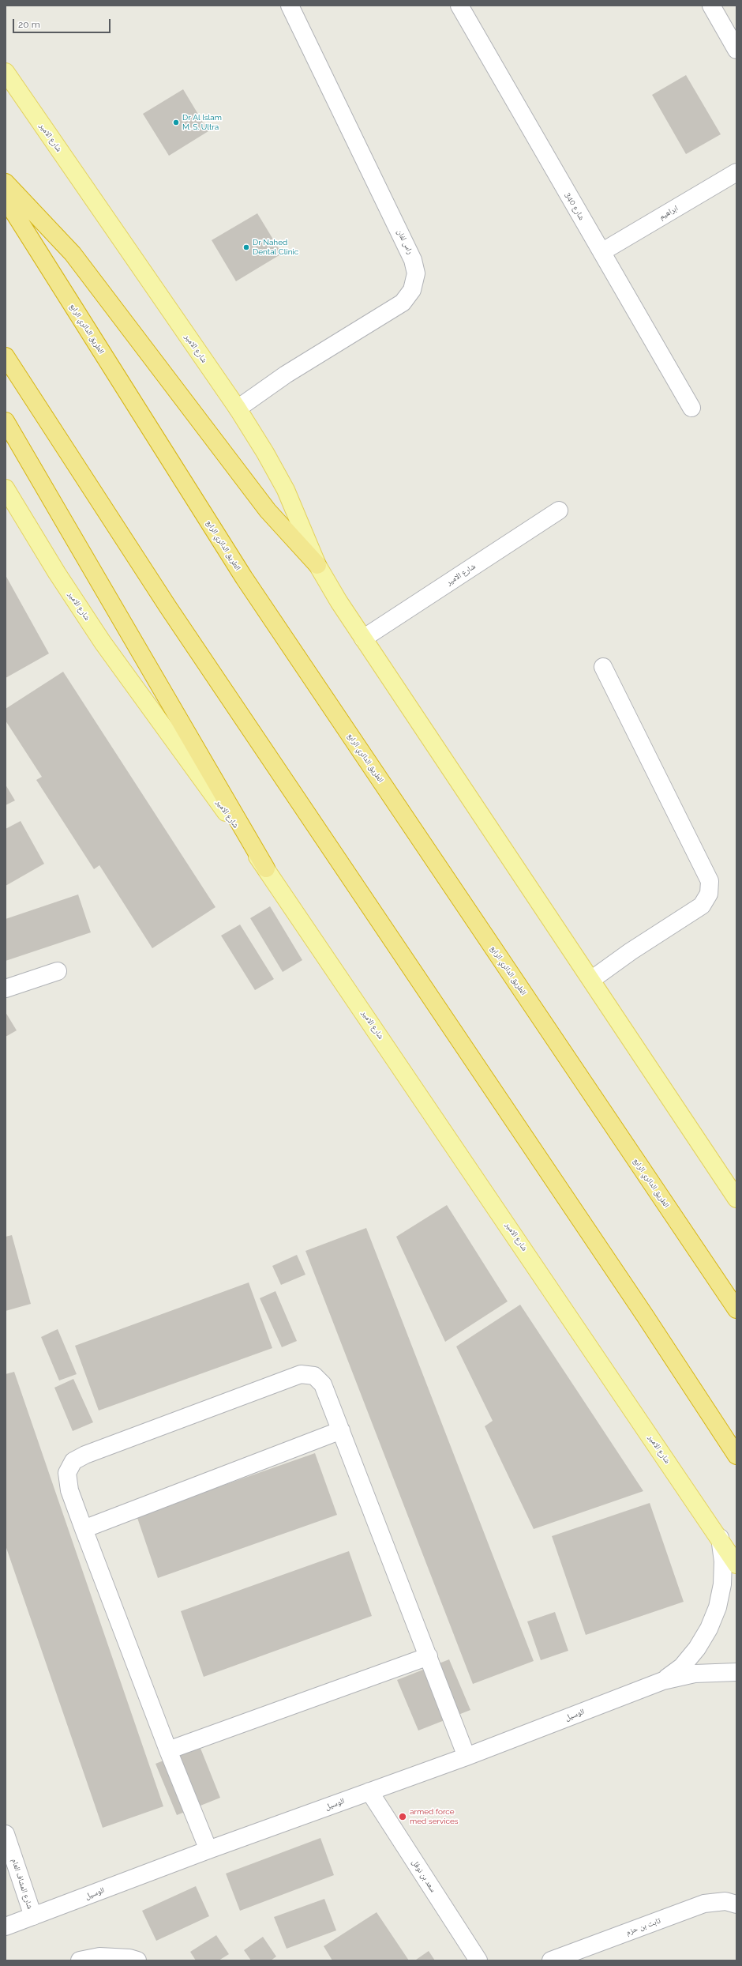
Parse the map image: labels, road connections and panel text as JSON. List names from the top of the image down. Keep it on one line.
{"streets":{"highway":["الطريق الدائري الرابع"],"main road":["شارع الامير"],"street":["شارع 340","ابراهيم","راس لفان","الوسيل","سعد بن نوفل","شارع المشاف العام","ثابت بن حزم"]},"crossings":[["شارع الامير","راس لفان"],["شارع الامير","الوسيل"],["شارع 340","ابراهيم"],["الوسيل","سعد بن نوفل"],["الوسيل","شارع المشاف العام"]],"places":["Dr Al Islam M. S. Ultra","Dr Nahed Dental Clinic","armed force med services"],"scale_bar":"20 m"}
